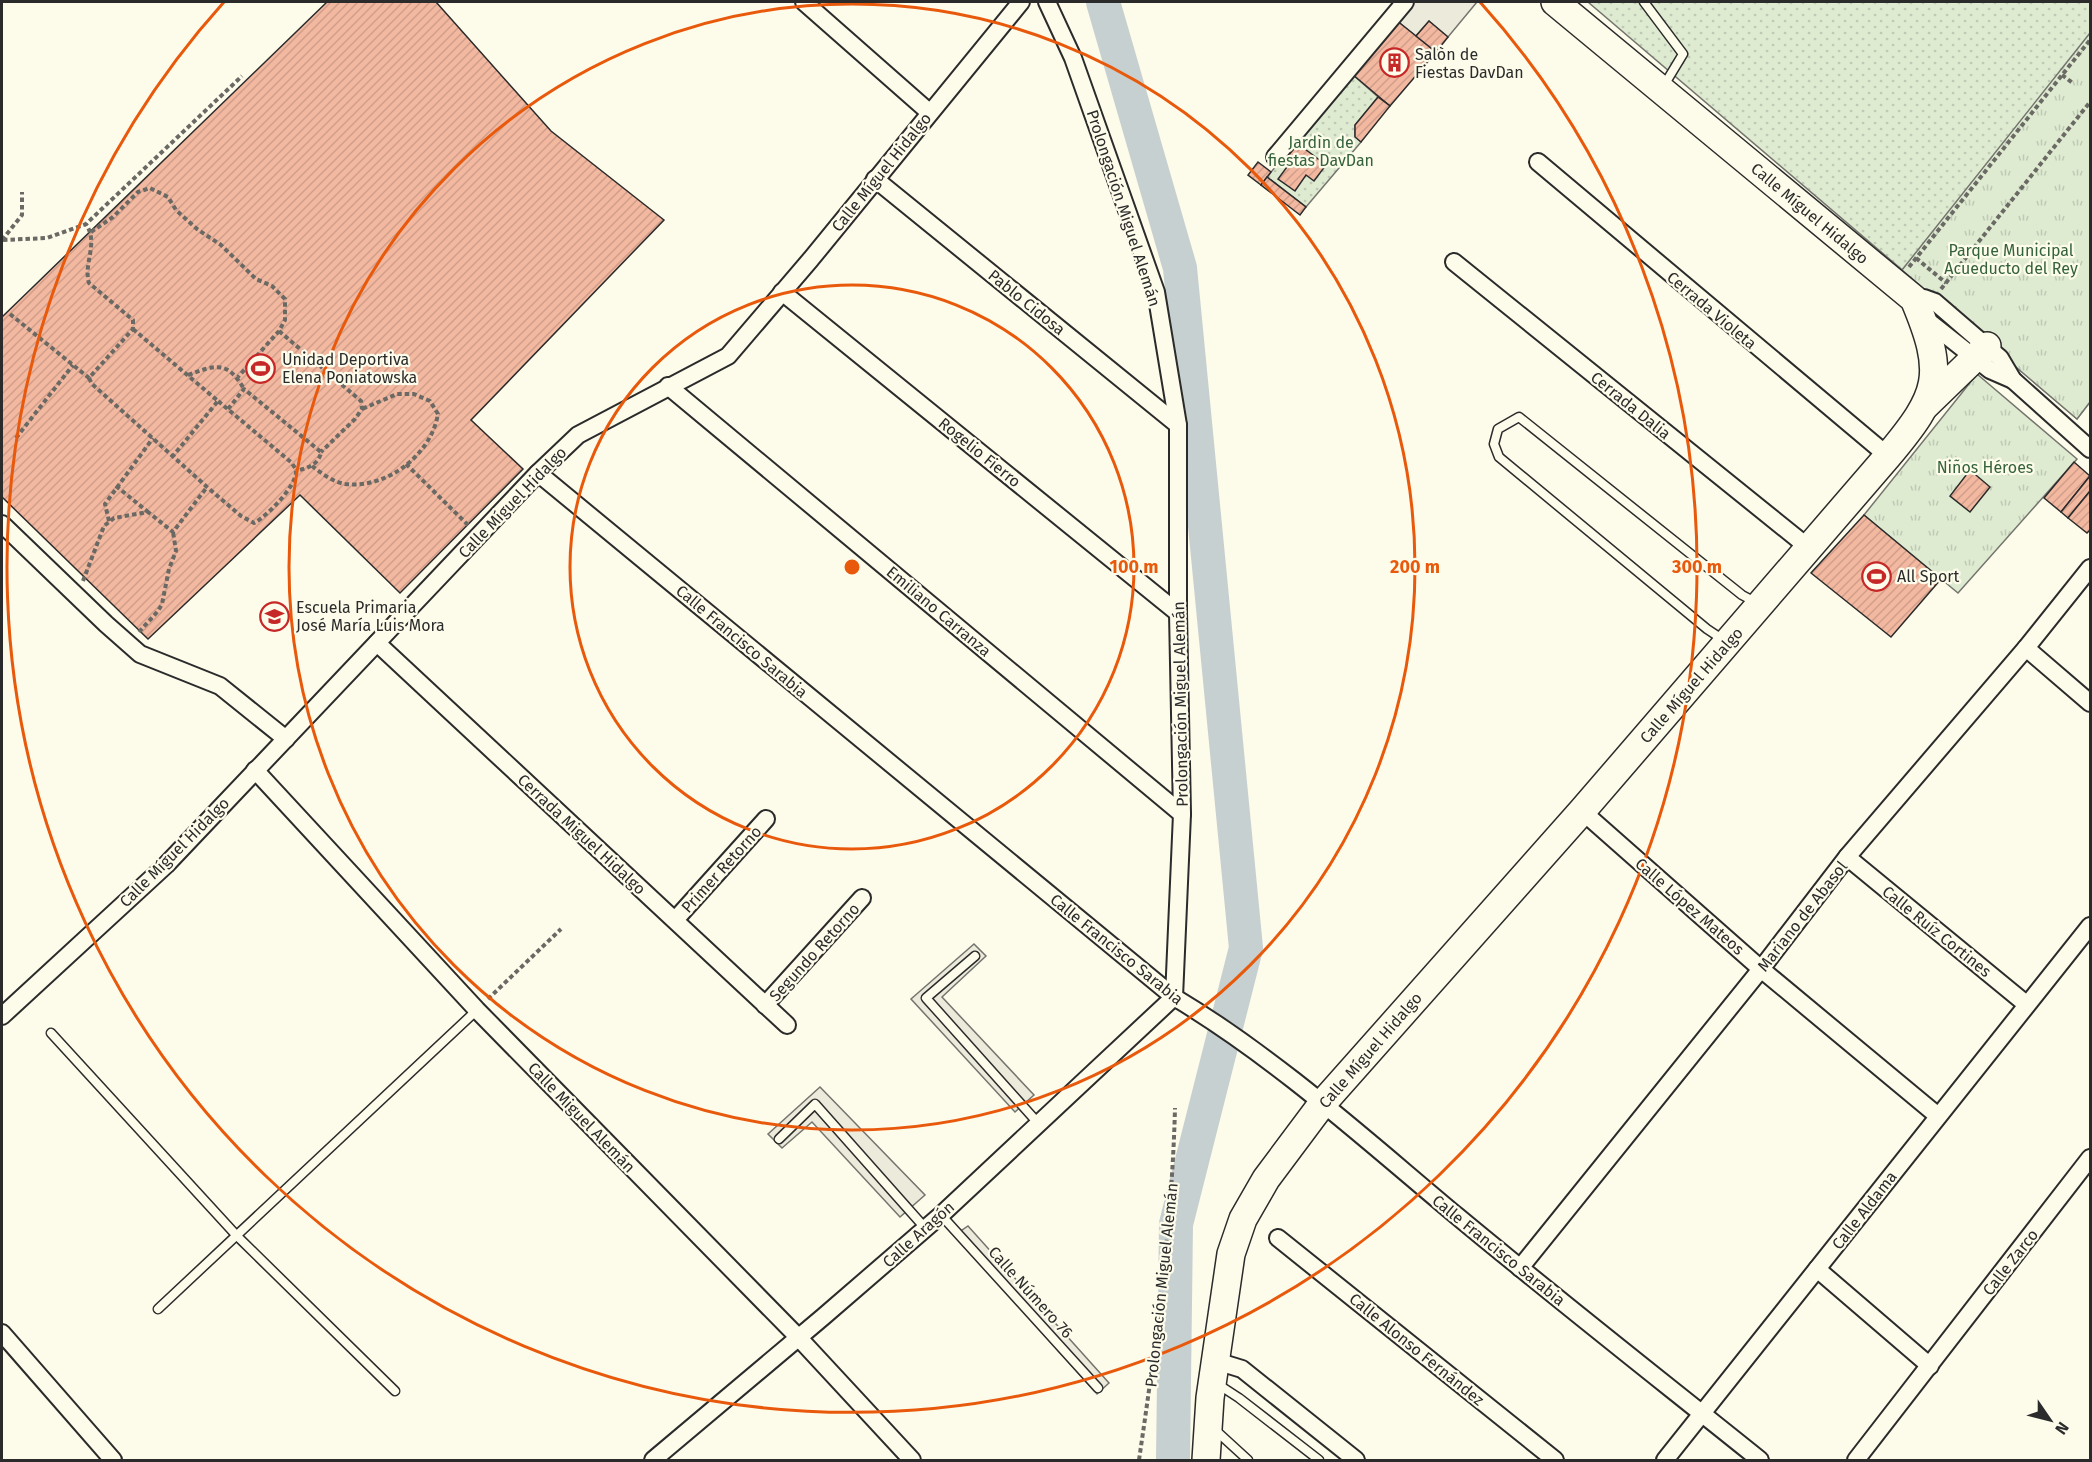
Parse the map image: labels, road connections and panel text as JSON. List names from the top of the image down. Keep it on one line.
{"streets":{"main road":["Calle Míguel Hidalgo"],"street":["Prolongación Miguel Alemán","Pablo Cidosa","Cerrada Violeta","Cerrada Dalia","Rogelio Fierro","Emiliano Carranza","Calle Francisco Sarabia","Cerrada Miguel Hidalgo","Primer Retorno","Calle López Mateos","Mariano de Abasol","Calle Ruíz Cortines","Segundo Retorno","Calle Miguel Alemán","Calle Aldama","Calle Aragón","Calle Zarco","Calle Alonso Fernández"],"lane":["Calle Número 76"]},"crossings":[["Calle Míguel Hidalgo","Pablo Cidosa"],["Calle Míguel Hidalgo","Cerrada Violeta"],["Calle Míguel Hidalgo","Cerrada Dalia"],["Calle Míguel Hidalgo","Rogelio Fierro"],["Calle Míguel Hidalgo","Emiliano Carranza"],["Calle Míguel Hidalgo","Calle Francisco Sarabia"],["Calle Míguel Hidalgo","Cerrada Miguel Hidalgo"],["Calle Míguel Hidalgo","Calle López Mateos"],["Calle Míguel Hidalgo","Calle Miguel Alemán"],["Prolongación Miguel Alemán","Pablo Cidosa"],["Prolongación Miguel Alemán","Rogelio Fierro"],["Prolongación Miguel Alemán","Emiliano Carranza"],["Prolongación Miguel Alemán","Calle Francisco Sarabia"],["Prolongación Miguel Alemán","Calle Aragón"],["Calle Francisco Sarabia","Mariano de Abasol"],["Calle Francisco Sarabia","Calle Aldama"],["Calle Francisco Sarabia","Calle Aragón"],["Cerrada Miguel Hidalgo","Primer Retorno"],["Cerrada Miguel Hidalgo","Segundo Retorno"],["Calle López Mateos","Mariano de Abasol"],["Calle López Mateos","Calle Aldama"],["Mariano de Abasol","Calle Ruíz Cortines"],["Calle Ruíz Cortines","Calle Aldama"],["Calle Miguel Alemán","Calle Aragón"],["Calle Aragón","Calle Número 76"]],"parks":["Jardìn de fiestas DavDan","Parque Municipal Acueducto del Rey","Niños Héroes"],"places":{"building":["Salòn de Fiestas DavDan"],"sports":["Unidad Deportiva Elena Poniatowska","All Sport"],"school or university":["Escuela Primaria José María Luis Mora"]},"north":"bottom right","rings":["100 m","200 m","300 m"]}
